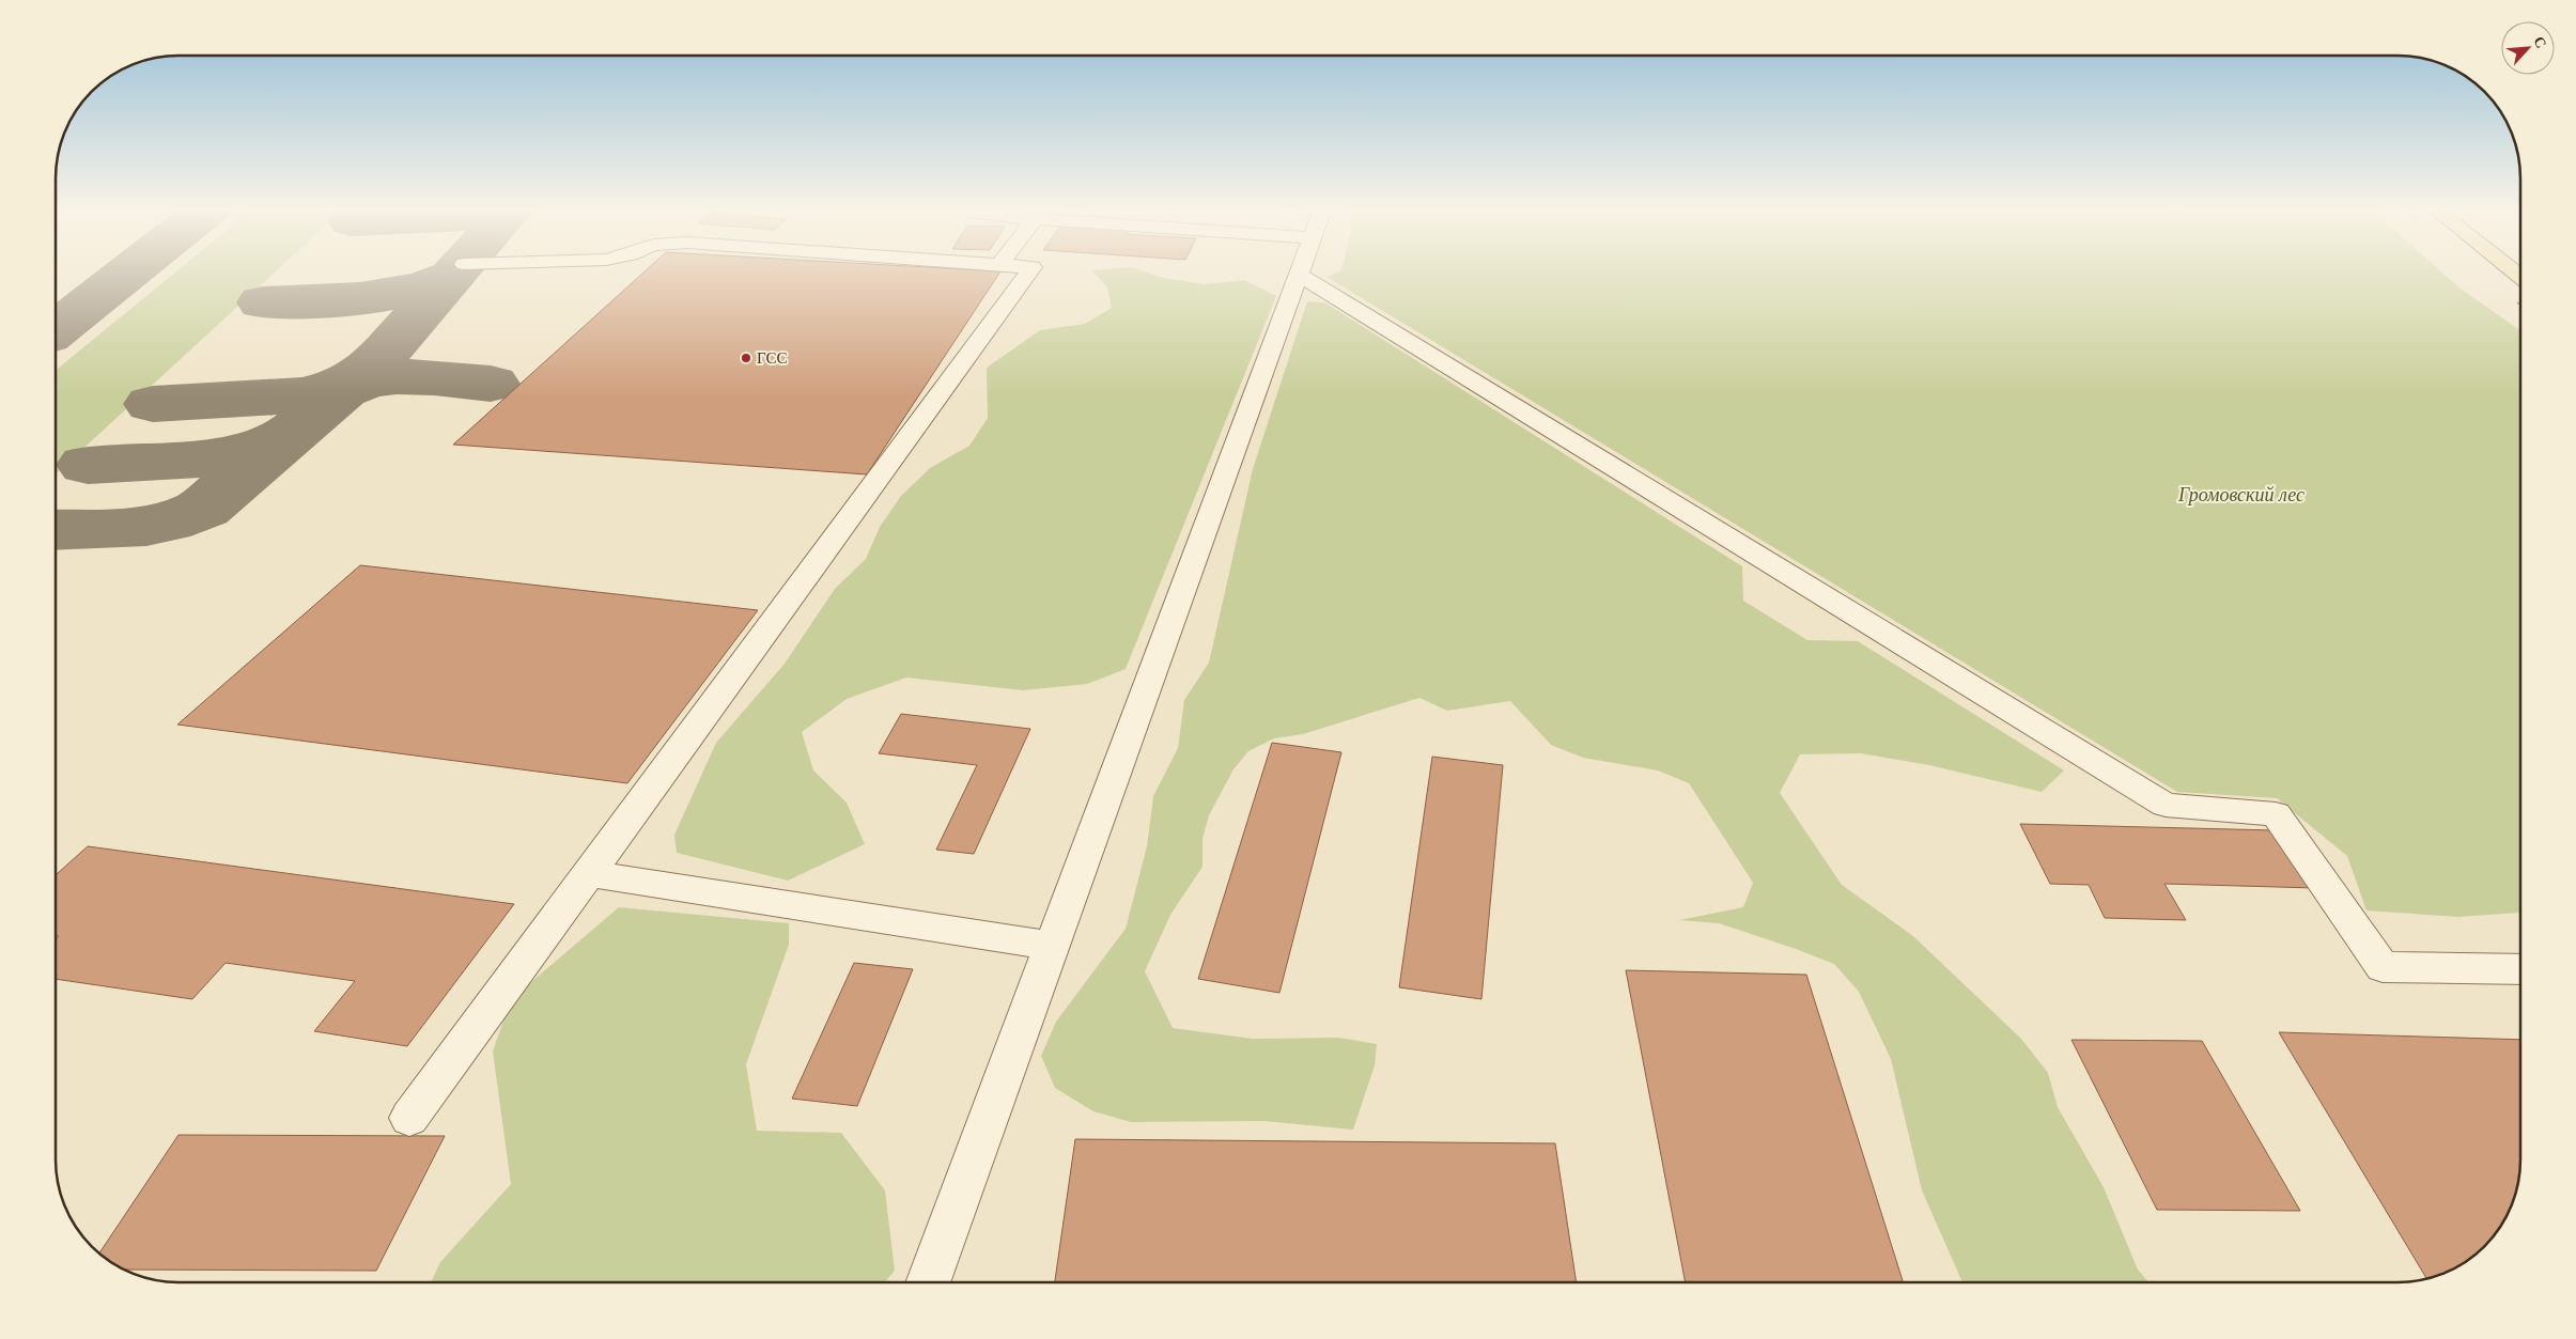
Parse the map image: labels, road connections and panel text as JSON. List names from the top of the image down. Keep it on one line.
{"parks":["Громовский лес"],"places":["ГСС"],"north":"top right"}
